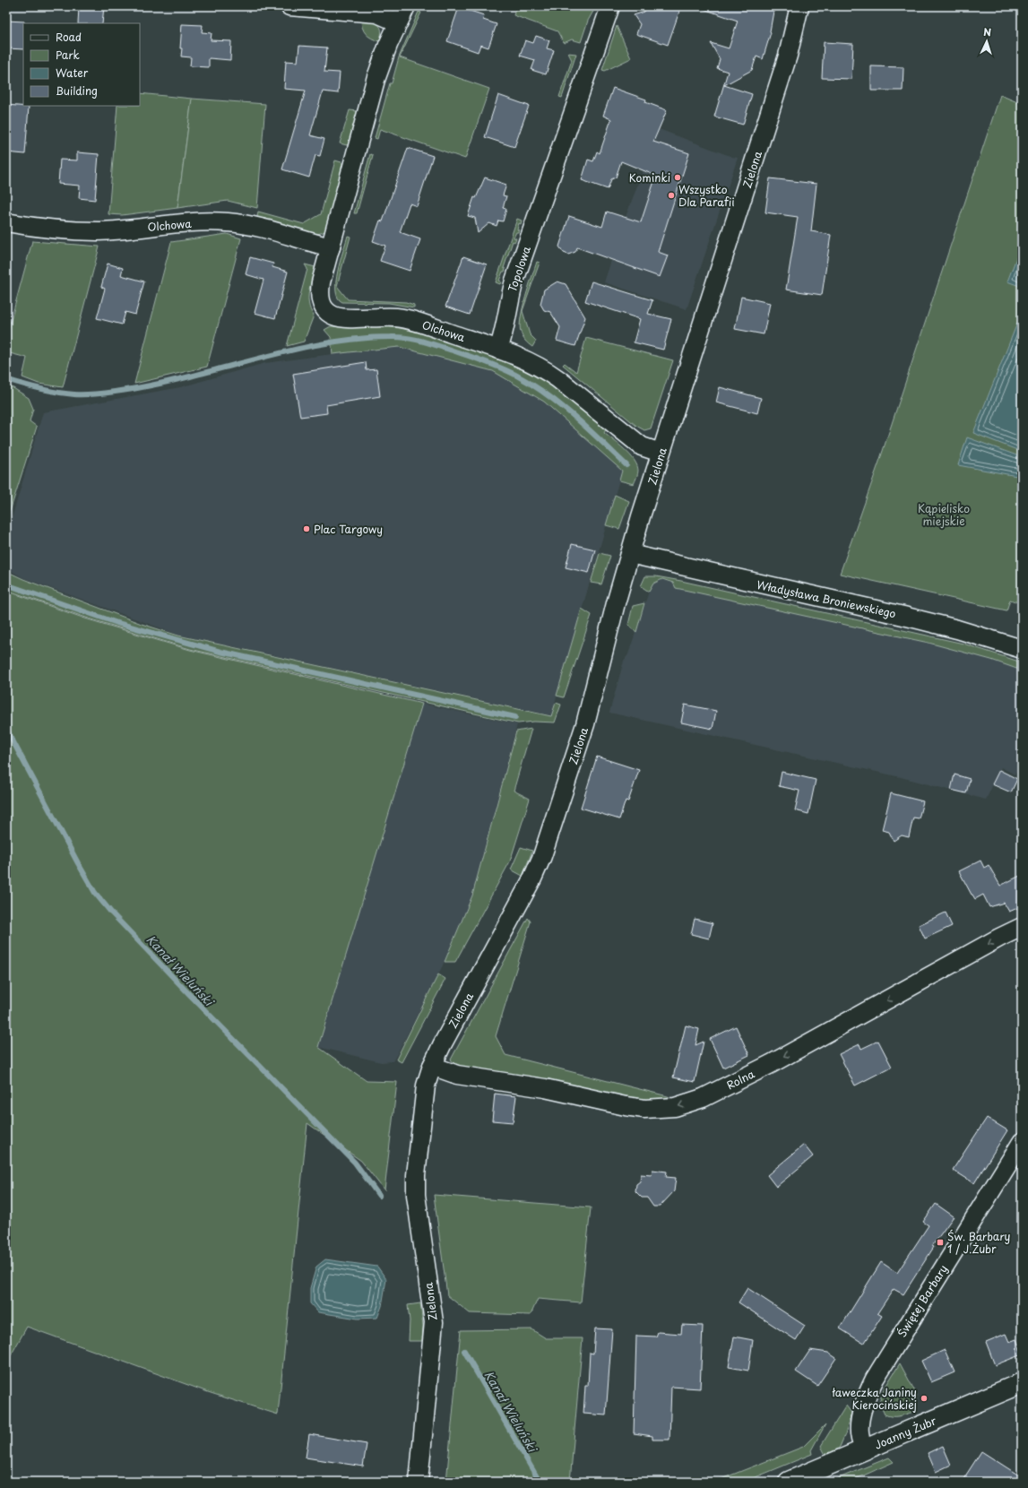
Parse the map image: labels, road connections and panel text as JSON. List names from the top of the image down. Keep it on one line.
{"streets":{"street":["Zielona","Olchowa","Topolowa","Władysława Broniewskiego","Rolna","Świętej Barbary","Joanny Żubr"]},"crossings":[["Zielona","Władysława Broniewskiego"],["Zielona","Rolna"],["Olchowa","Topolowa"],["Świętej Barbary","Joanny Żubr"]],"one_way":["Rolna"],"water":["Kanał Wieluński"],"parks":["Kąpielisko miejskie"],"places":{"other":["Kominki","Wszystko Dla Parafii","Plac Targowy","ławeczka Janiny Kierocińskiej"],"transit":["Św. Barbary 1 / J.Żubr"]},"legend":["Road","Park","Water","Building"],"north":"top"}
